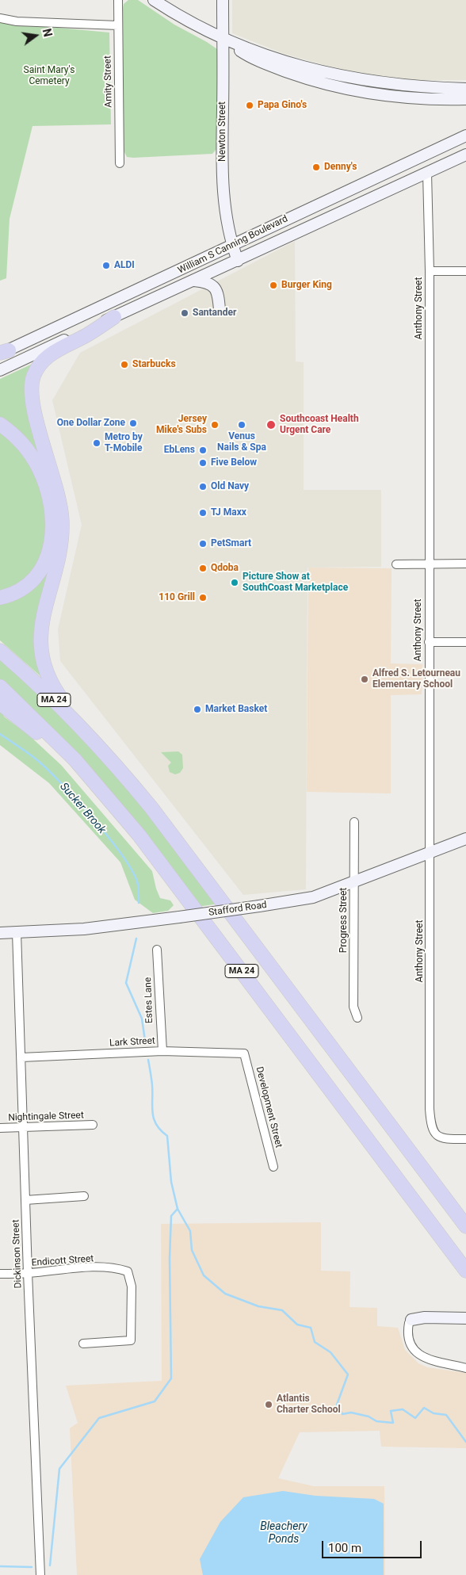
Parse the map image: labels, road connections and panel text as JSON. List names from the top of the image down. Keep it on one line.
{"streets":{"highway":["MA 24"],"main road":["Newton Street","William S Canning Boulevard","Stafford Road"],"street":["Amity Street","Anthony Street","Progress Street","Estes Lane","Lark Street","Development Street","Nightingale Street","Dickinson Street","Endicott Street"]},"crossings":[["Newton Street","William S Canning Boulevard"],["William S Canning Boulevard","Anthony Street"],["Anthony Street","Stafford Road"],["Stafford Road","Progress Street"],["Stafford Road","Dickinson Street"],["Estes Lane","Lark Street"],["Lark Street","Development Street"],["Lark Street","Dickinson Street"],["Nightingale Street","Dickinson Street"],["Dickinson Street","Endicott Street"]],"water":["Sucker Brook","Bleachery Ponds"],"parks":["Saint Mary's Cemetery"],"places":["Papa Gino's","Denny's","ALDI","Burger King","Santander","Starbucks","One Dollar Zone","Jersey Mike's Subs","Venus Nails & Spa","Southcoast Health Urgent Care","Metro by T-Mobile","EbLens","Five Below","Old Navy","TJ Maxx","PetSmart","Qdoba","Picture Show at SouthCoast Marketplace","110 Grill","Alfred S. Letourneau Elementary School","Market Basket","Atlantis Charter School"],"scale_bar":"100 m","north":"right"}
